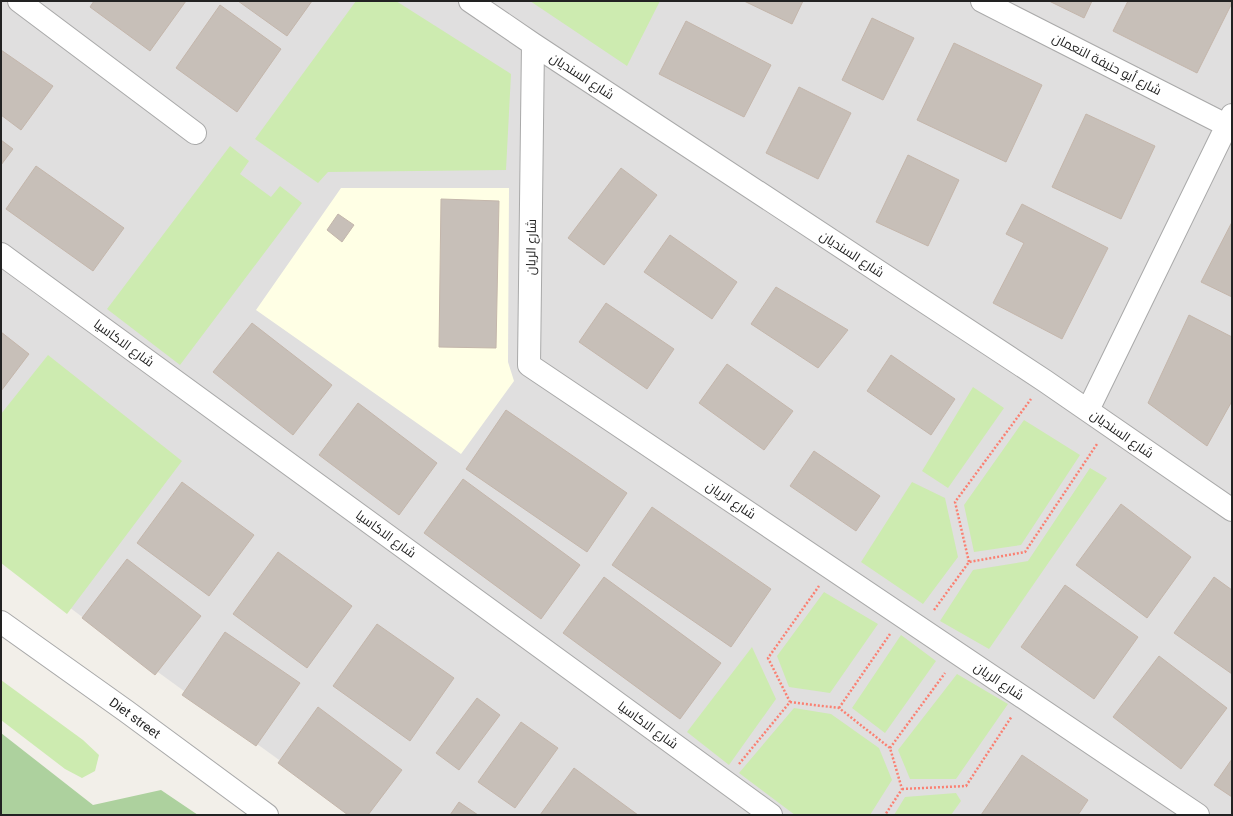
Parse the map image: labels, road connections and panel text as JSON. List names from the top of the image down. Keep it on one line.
{"streets":{"street":["شارع أبو حنيفة النعمان","شارع السنديان","شارع الريان","شارع الاكاسيا","Diet street"]},"crossings":[["شارع السنديان","شارع الريان"]]}
